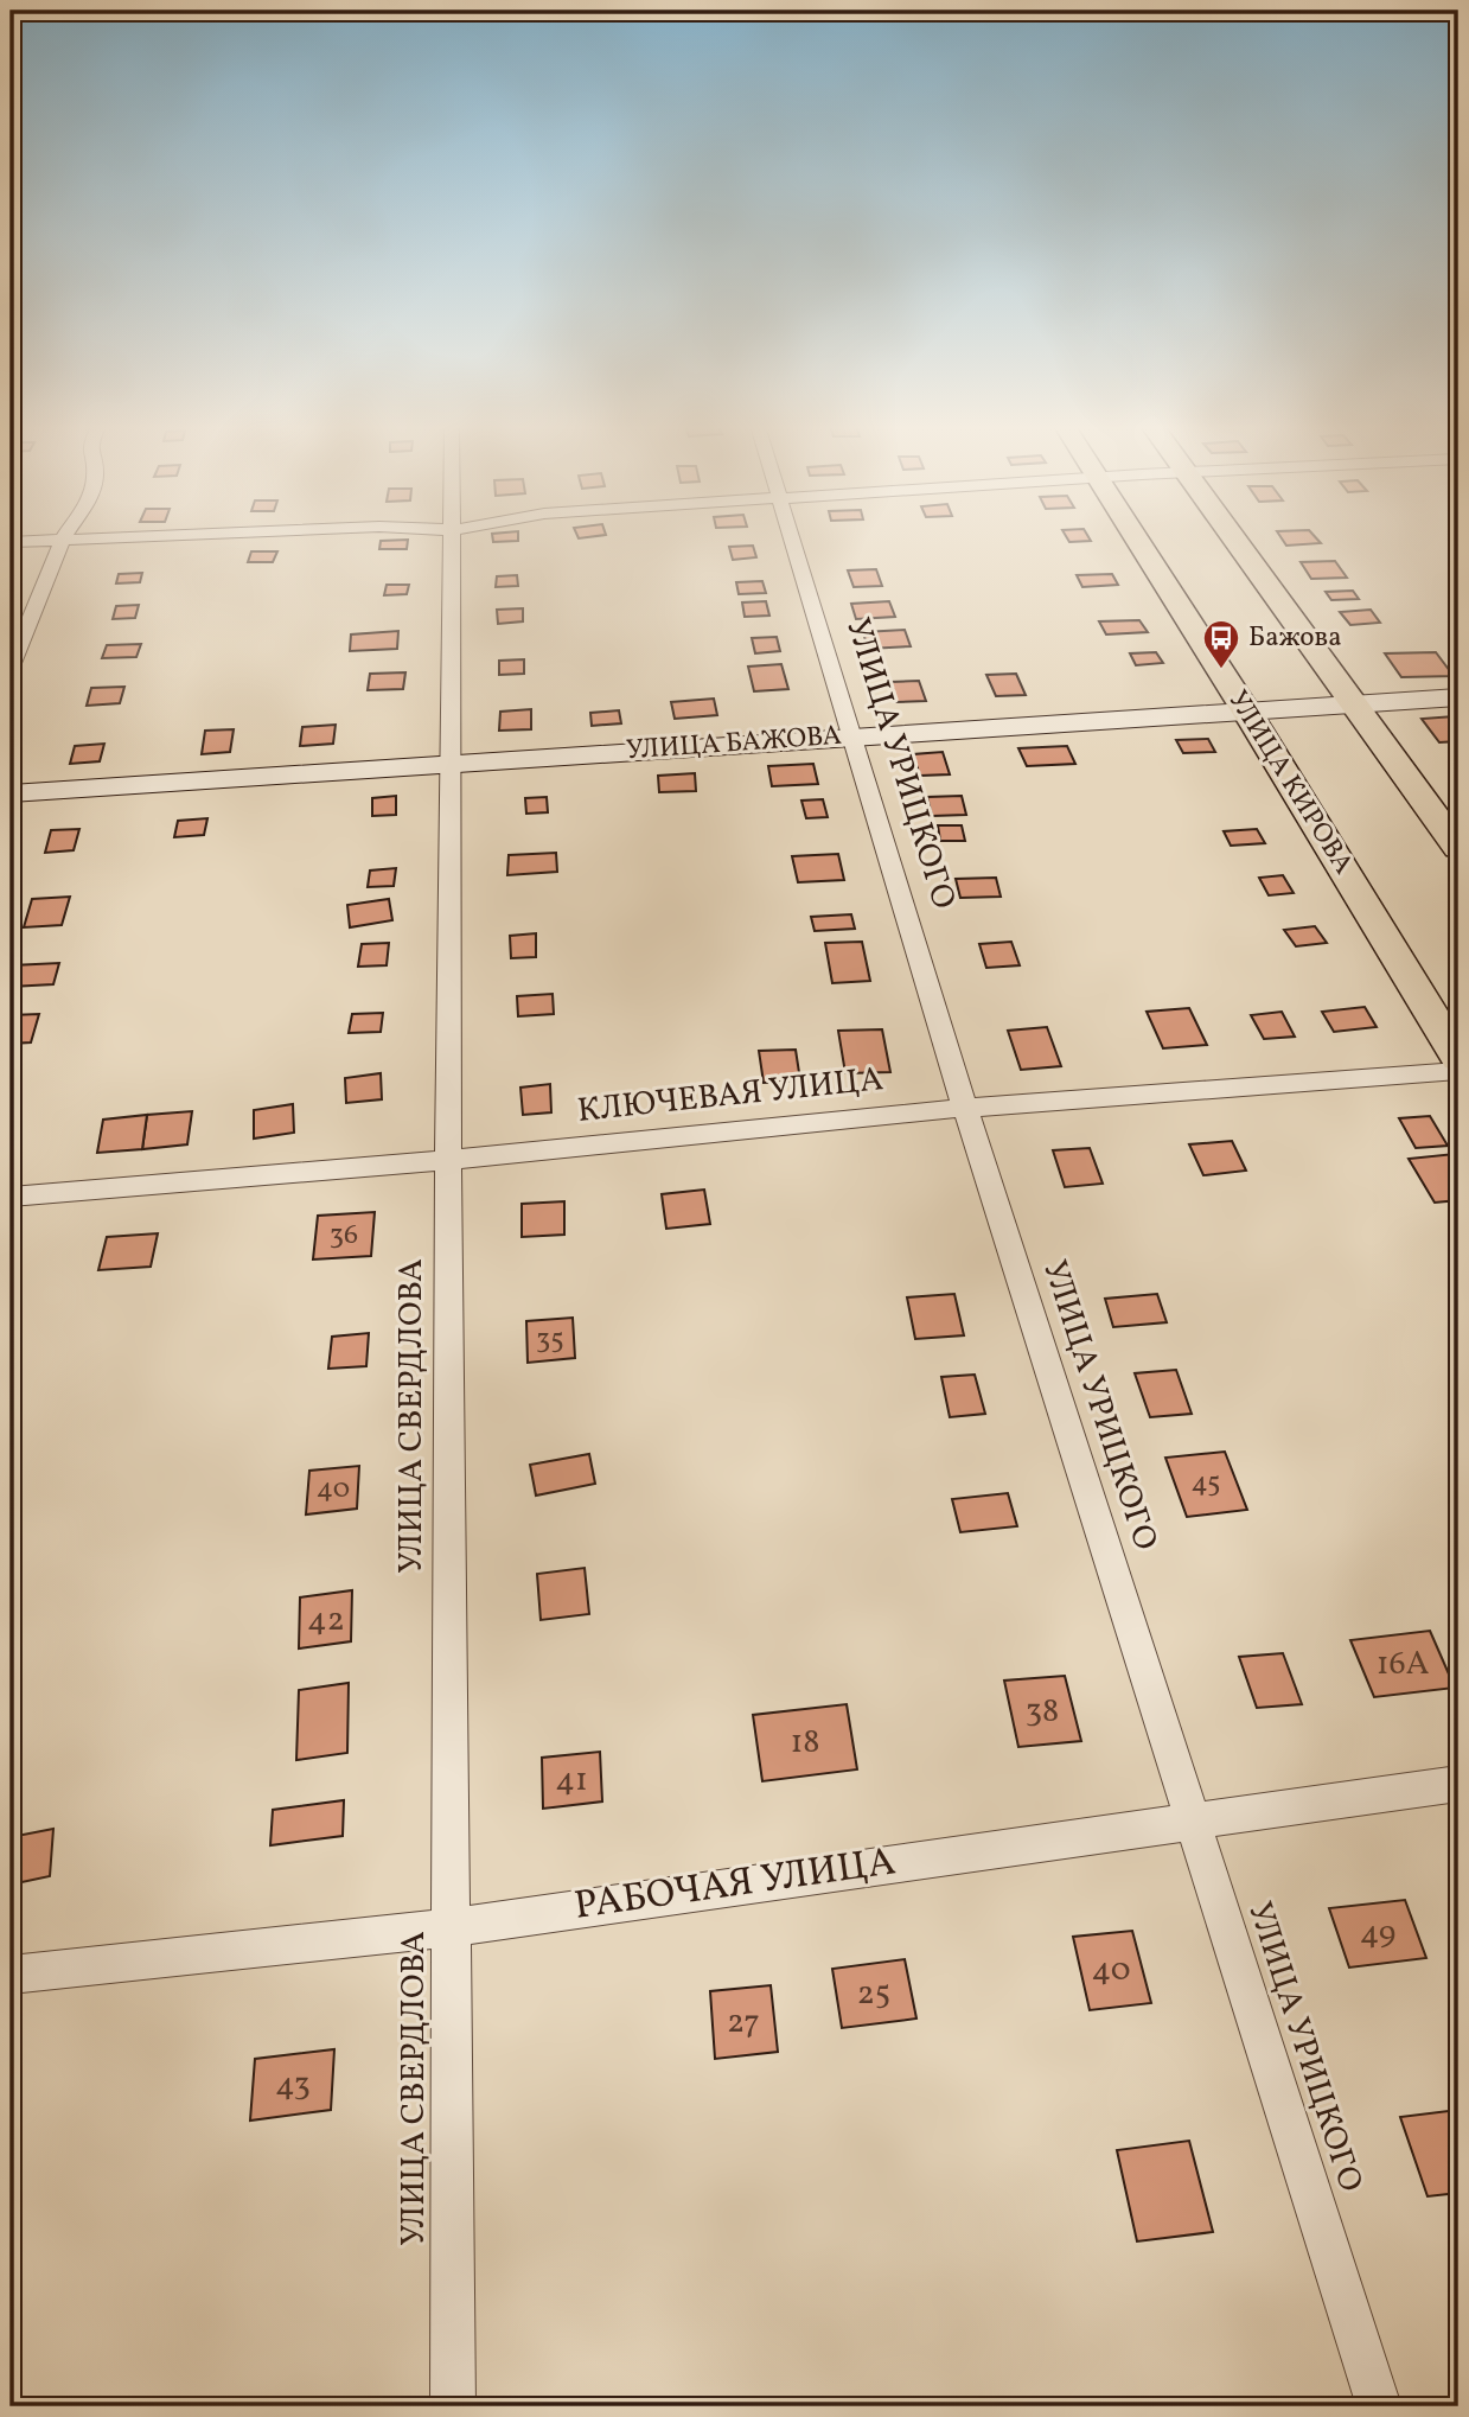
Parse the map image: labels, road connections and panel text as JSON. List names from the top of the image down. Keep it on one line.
{"streets":{"main road":["УЛИЦА КИРОВА"],"street":["УЛИЦА БАЖОВА","УЛИЦА УРИЦКОГО","КЛЮЧЕВАЯ УЛИЦА","УЛИЦА СВЕРДЛОВА","РАБОЧАЯ УЛИЦА"]},"crossings":[["УЛИЦА БАЖОВА","УЛИЦА УРИЦКОГО"],["УЛИЦА БАЖОВА","УЛИЦА КИРОВА"],["УЛИЦА БАЖОВА","УЛИЦА СВЕРДЛОВА"],["УЛИЦА УРИЦКОГО","КЛЮЧЕВАЯ УЛИЦА"],["УЛИЦА УРИЦКОГО","РАБОЧАЯ УЛИЦА"],["КЛЮЧЕВАЯ УЛИЦА","УЛИЦА СВЕРДЛОВА"],["УЛИЦА СВЕРДЛОВА","РАБОЧАЯ УЛИЦА"]],"places":{"bus stop":["Бажова"]},"house_numbers":["36","35","45","40","42","16А","38","18","41","49","40","25","27","43"]}
